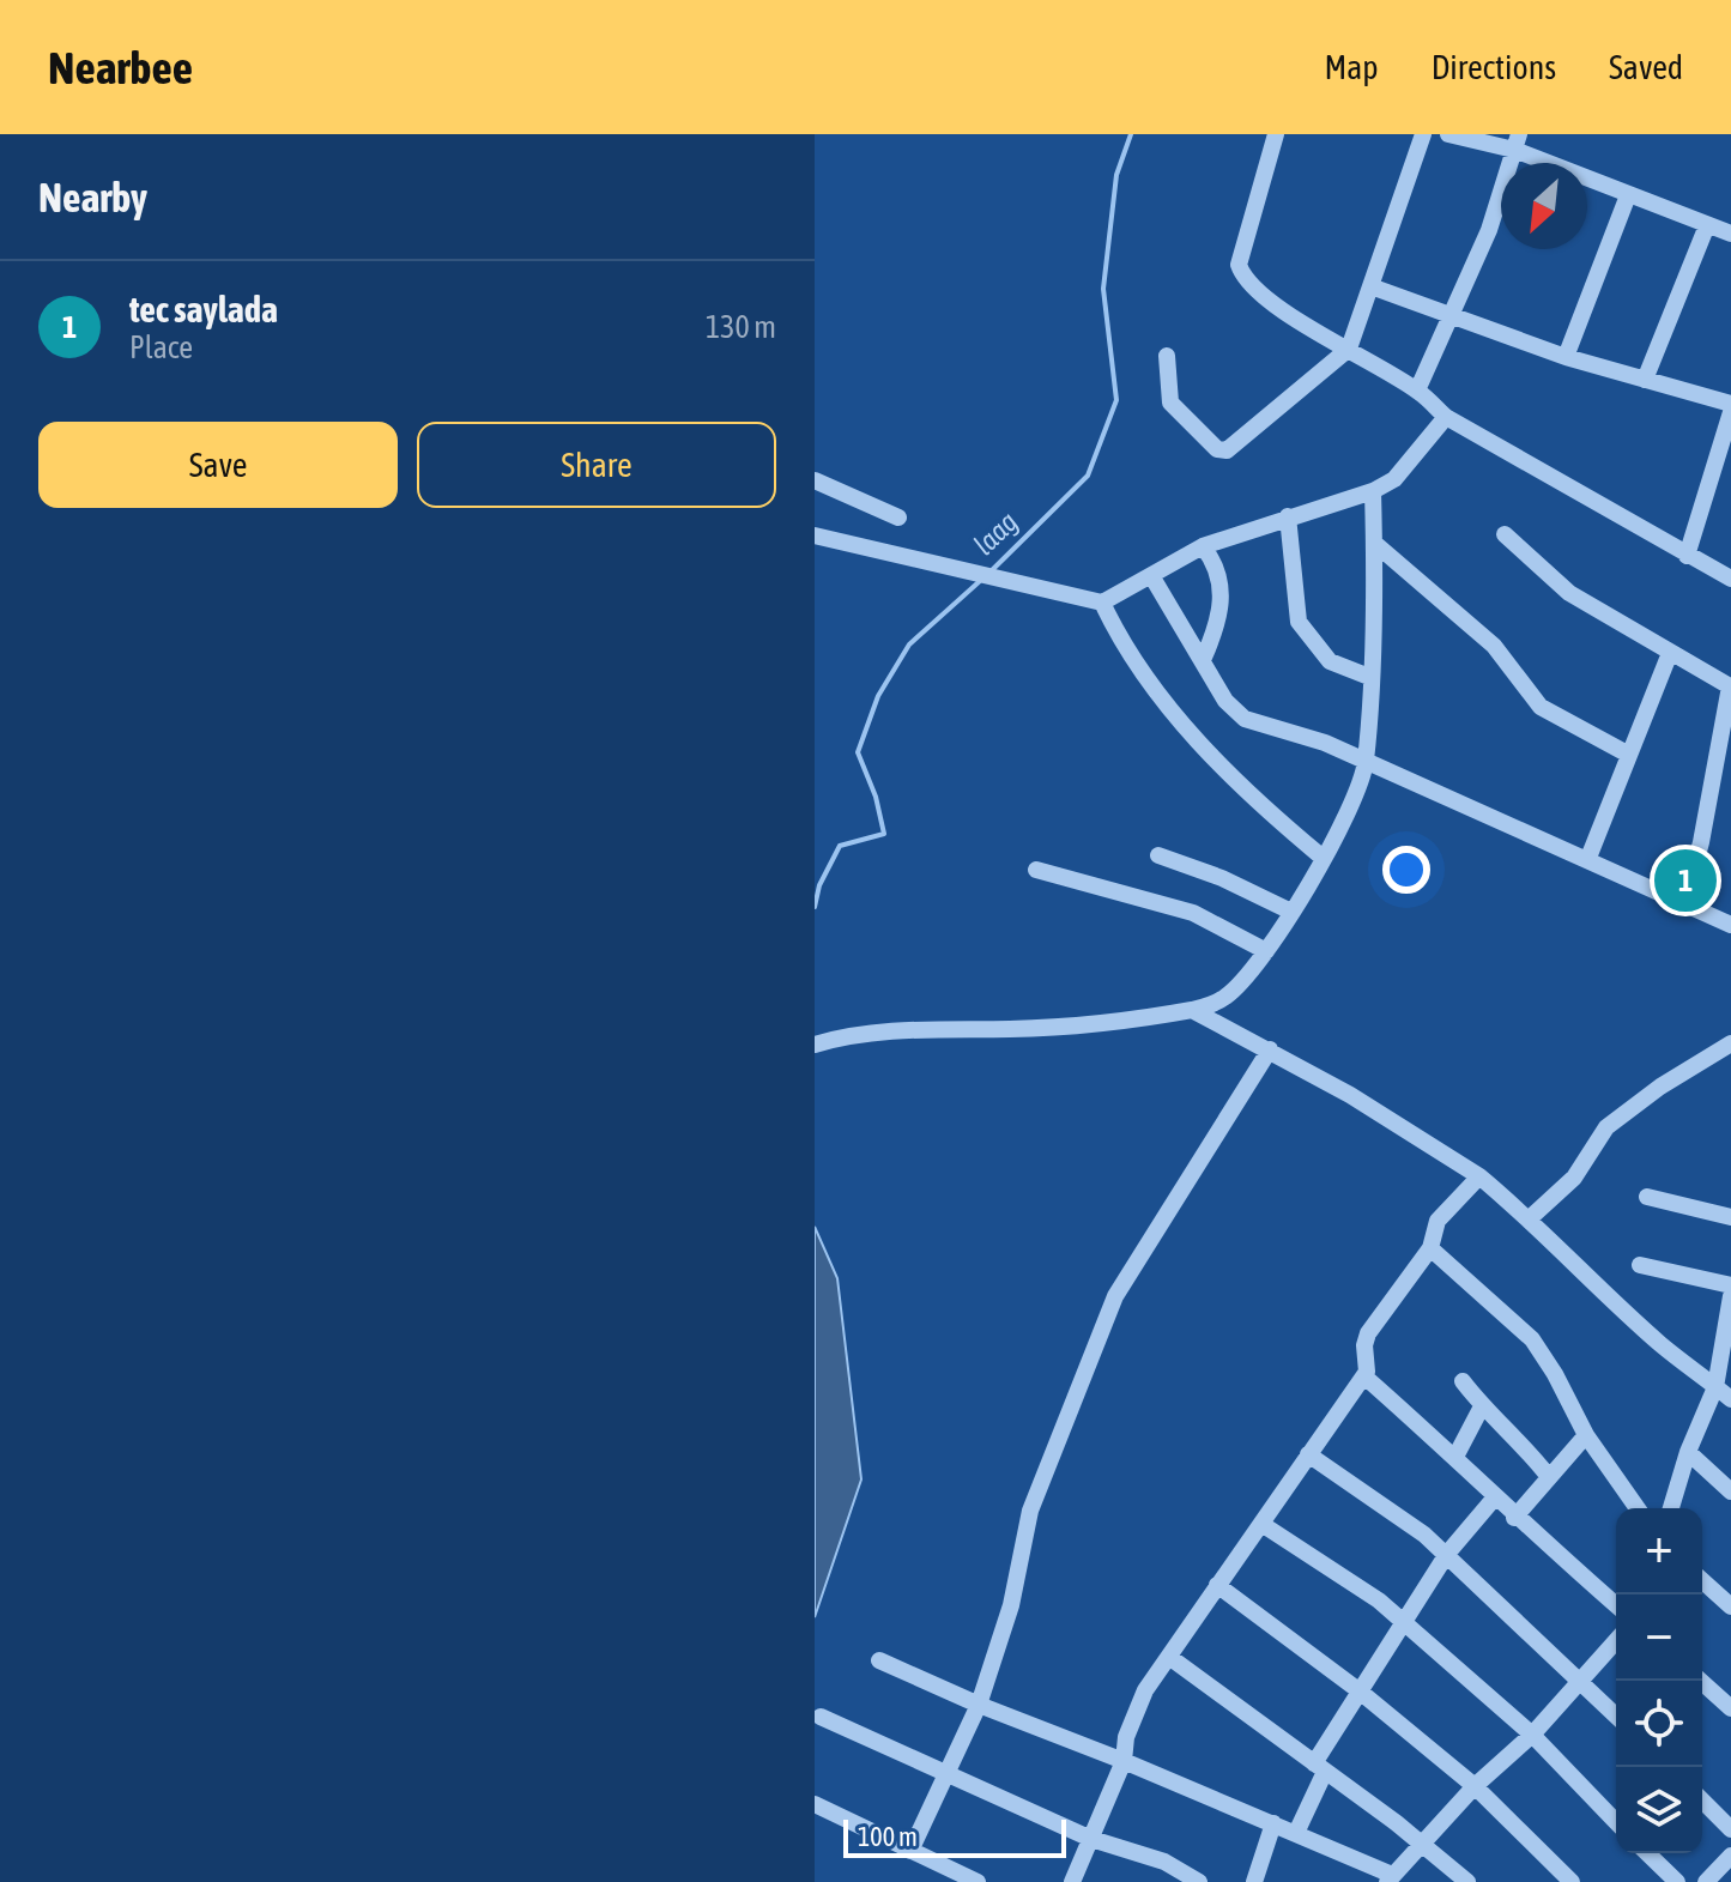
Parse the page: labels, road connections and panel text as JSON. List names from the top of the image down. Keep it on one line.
{"water":["laag"],"scale_bar":"100 m","north":"bottom left","page":{"header":"Nearbee","nav":["Map","Directions","Saved"],"heading":"Nearby","list":[{"mark":"1","name":"tec saylada","note":"Place","value":"130 m"}],"buttons":["Save","Share"],"pins":"1","map_buttons":["+","−"],"scale":"100 m"}}
